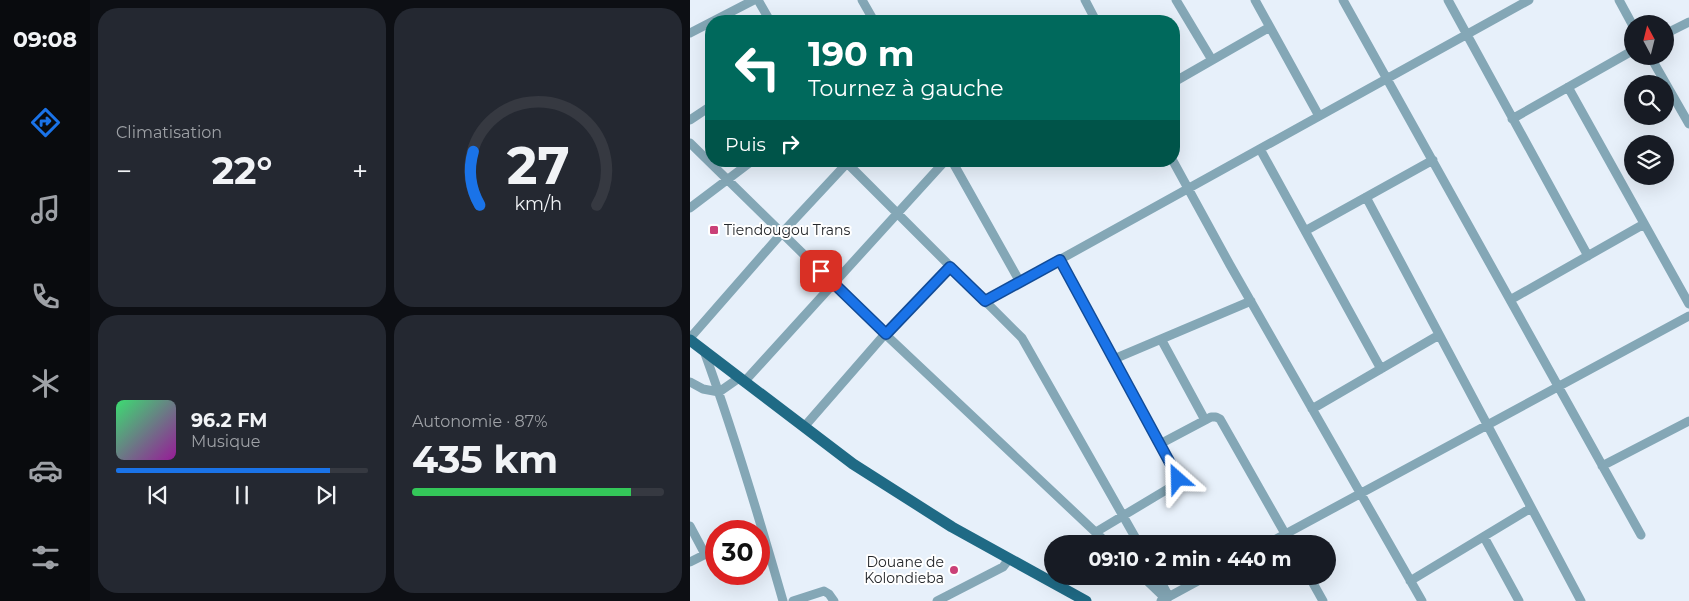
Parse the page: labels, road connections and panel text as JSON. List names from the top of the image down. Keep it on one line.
{"places":{"transit":["Tiendougou Trans"],"other":["Douane de Kolondieba"]},"north":"top","page":{"tabs":"09:08","tile":["Climatisation",["Autonomie · 87%","435 km"]],"turn":["190 m","Tournez à gauche"],"then":"Puis","heat":["−","22°","+"],"song":["96.2 FM","Musique"],"limit":"30","trip":"09:10 · 2 min · 440 m","gauge":["27","km/h"]}}
